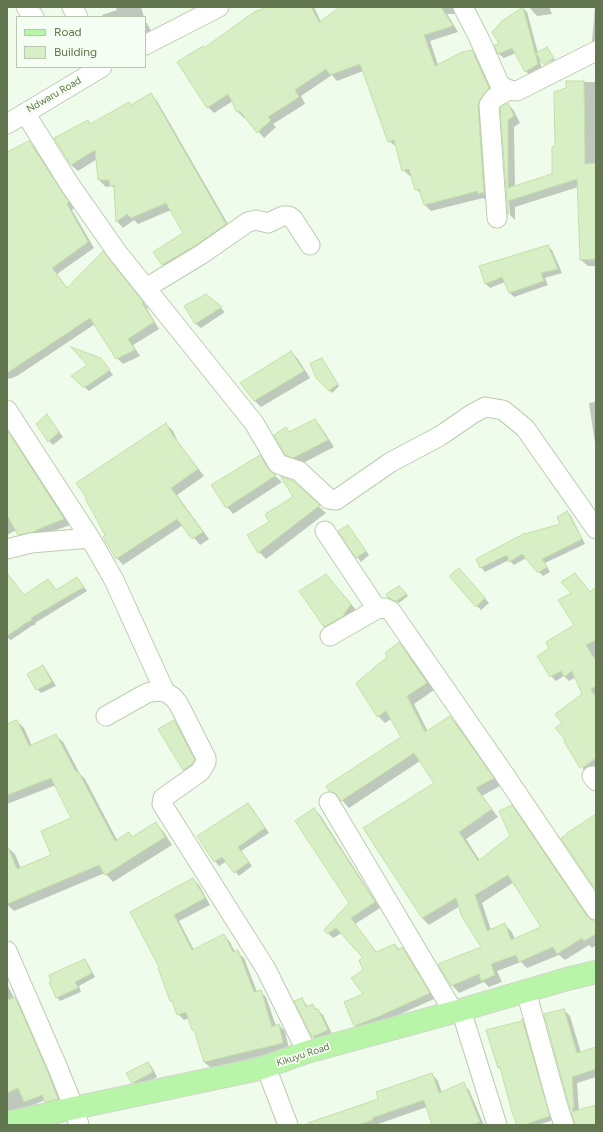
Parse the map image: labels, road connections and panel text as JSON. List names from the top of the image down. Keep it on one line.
{"streets":{"main road":["Kikuyu Road"],"street":["Ndwaru Road"]},"legend":["Road","Building"]}
